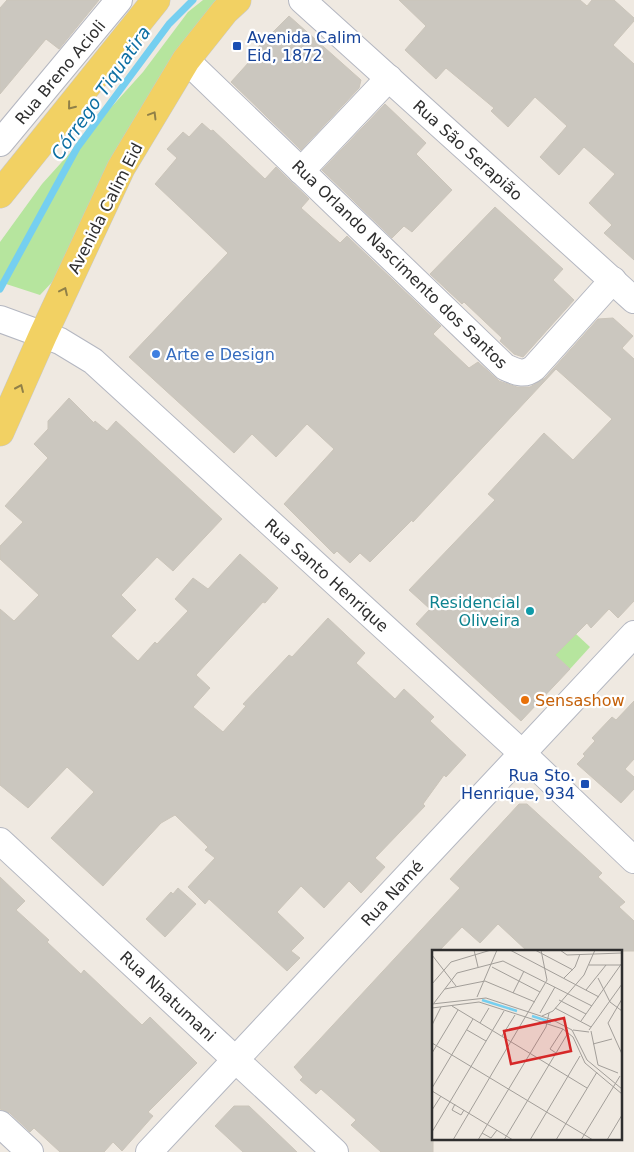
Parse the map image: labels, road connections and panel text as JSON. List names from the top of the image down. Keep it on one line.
{"streets":{"main road":["Avenida Calim Eid"],"street":["Rua Breno Acioli","Rua São Serapião","Rua Orlando Nascimento dos Santos","Rua Santo Henrique","Rua Namé","Rua Nhatumani"]},"crossings":[["Rua São Serapião","Rua Orlando Nascimento dos Santos"],["Avenida Calim Eid","Rua Orlando Nascimento dos Santos"],["Avenida Calim Eid","Rua Santo Henrique"],["Rua Santo Henrique","Rua Namé"],["Rua Namé","Rua Nhatumani"]],"water":["Córrego Tiquatira"],"places":{"transit":["Avenida Calim Eid, 1872","Rua Sto. Henrique, 934"],"other":["Arte e Design","Residencial Oliveira","Sensashow"]}}
